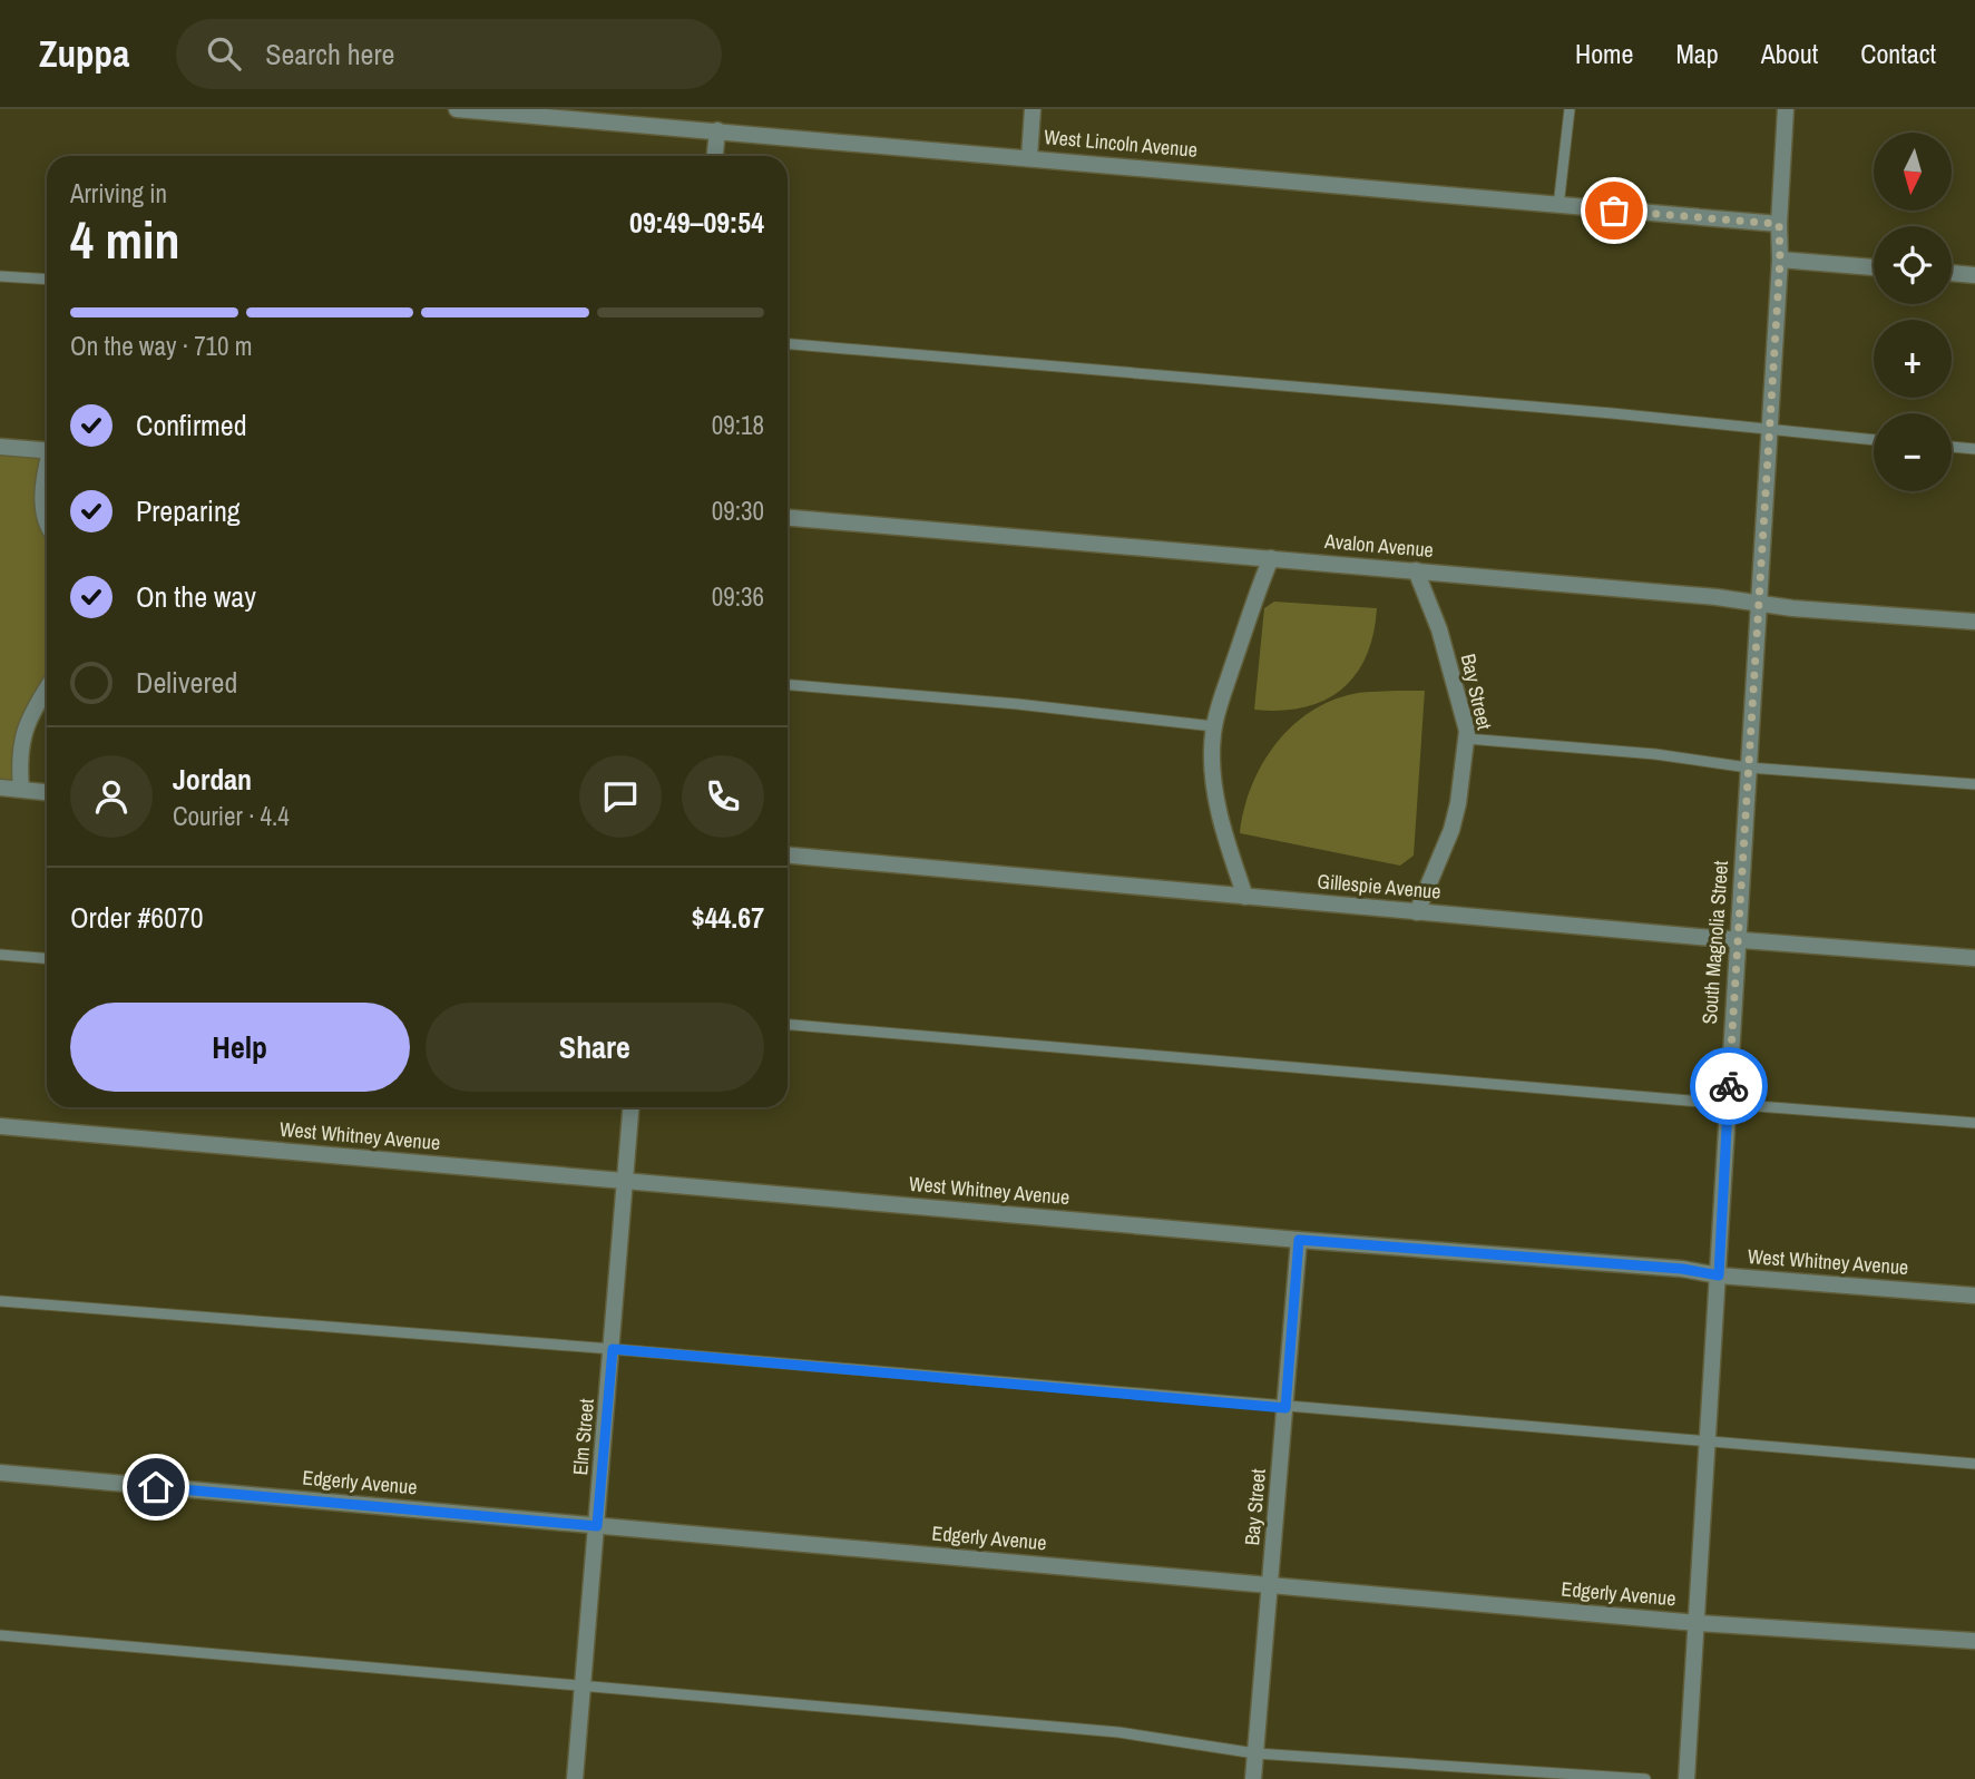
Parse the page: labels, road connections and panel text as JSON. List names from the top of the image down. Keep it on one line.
{"streets":{"street":["West Lincoln Avenue","Avalon Avenue","Bay Street","Gillespie Avenue","South Magnolia Street","West Whitney Avenue","Elm Street","Edgerly Avenue"]},"crossings":[["West Lincoln Avenue","South Magnolia Street"],["Avalon Avenue","Bay Street"],["Avalon Avenue","South Magnolia Street"],["Bay Street","Gillespie Avenue"],["Bay Street","West Whitney Avenue"],["Bay Street","Edgerly Avenue"],["Gillespie Avenue","South Magnolia Street"],["South Magnolia Street","West Whitney Avenue"],["South Magnolia Street","Edgerly Avenue"],["West Whitney Avenue","Elm Street"],["Elm Street","Edgerly Avenue"]],"north":"bottom","page":{"header":"Zuppa","search":"Search here","nav":["Home","Map","About","Contact"],"map_buttons":["+","−"],"heading":["4 min","Arriving in","09:49–09:54"],"panel":["Jordan","Courier · 4.4","Order #6070","$44.67"],"bar":"On the way · 710 m","list":[["Confirmed","09:18"],["Preparing","09:30"],["On the way","09:36"],"Delivered"],"buttons":["Help","Share"]}}
